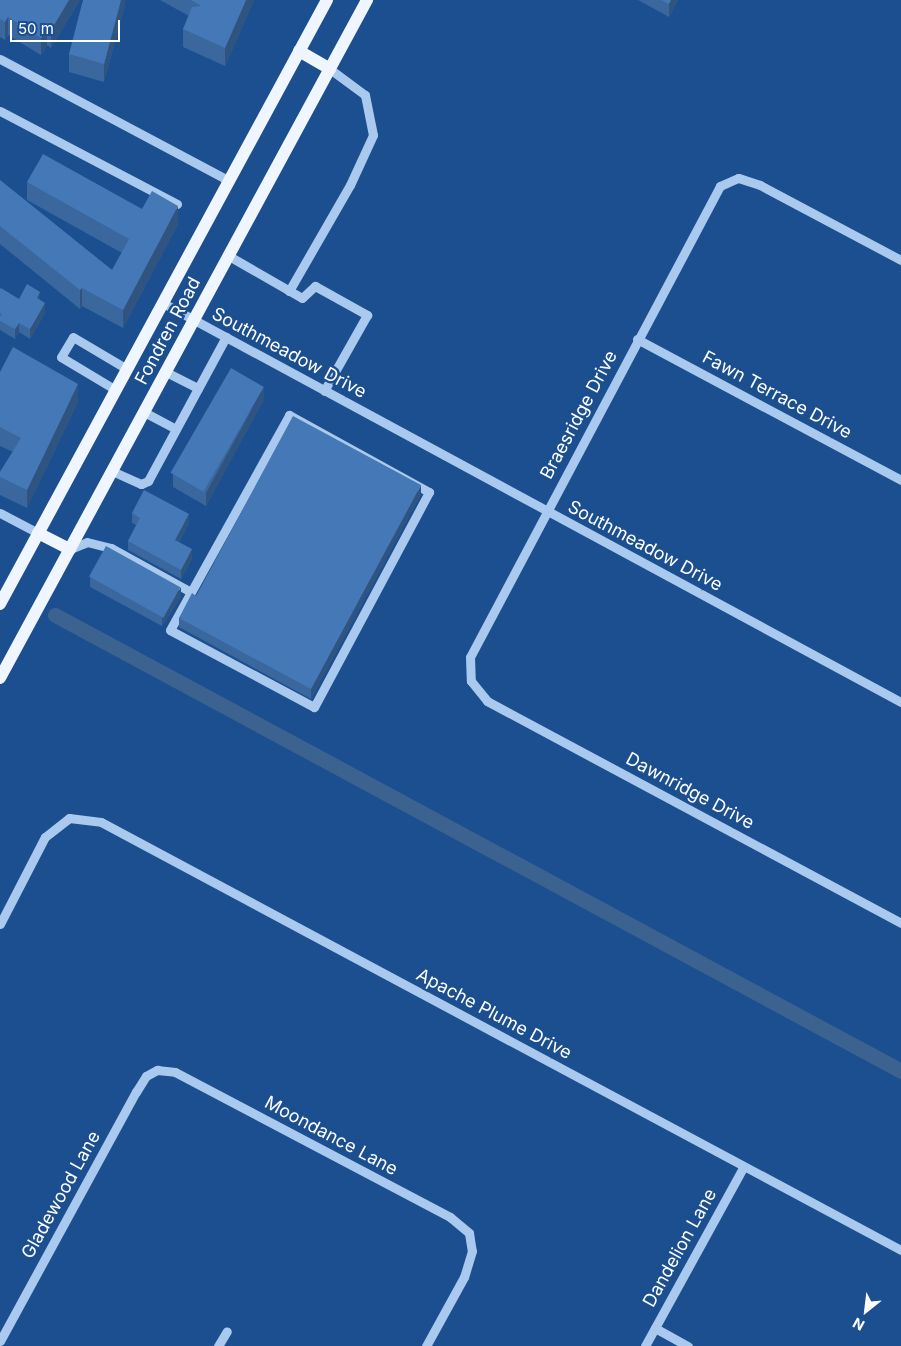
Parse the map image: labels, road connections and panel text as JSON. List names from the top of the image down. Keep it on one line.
{"streets":{"main road":["Fondren Road"],"street":["Southmeadow Drive","Fawn Terrace Drive","Braesridge Drive","Dawnridge Drive","Apache Plume Drive","Moondance Lane","Gladewood Lane","Dandelion Lane"]},"crossings":[["Fondren Road","Southmeadow Drive"],["Southmeadow Drive","Braesridge Drive"],["Fawn Terrace Drive","Braesridge Drive"],["Braesridge Drive","Dawnridge Drive"],["Apache Plume Drive","Dandelion Lane"],["Moondance Lane","Gladewood Lane"]],"scale_bar":"50 m","north":"bottom left"}
